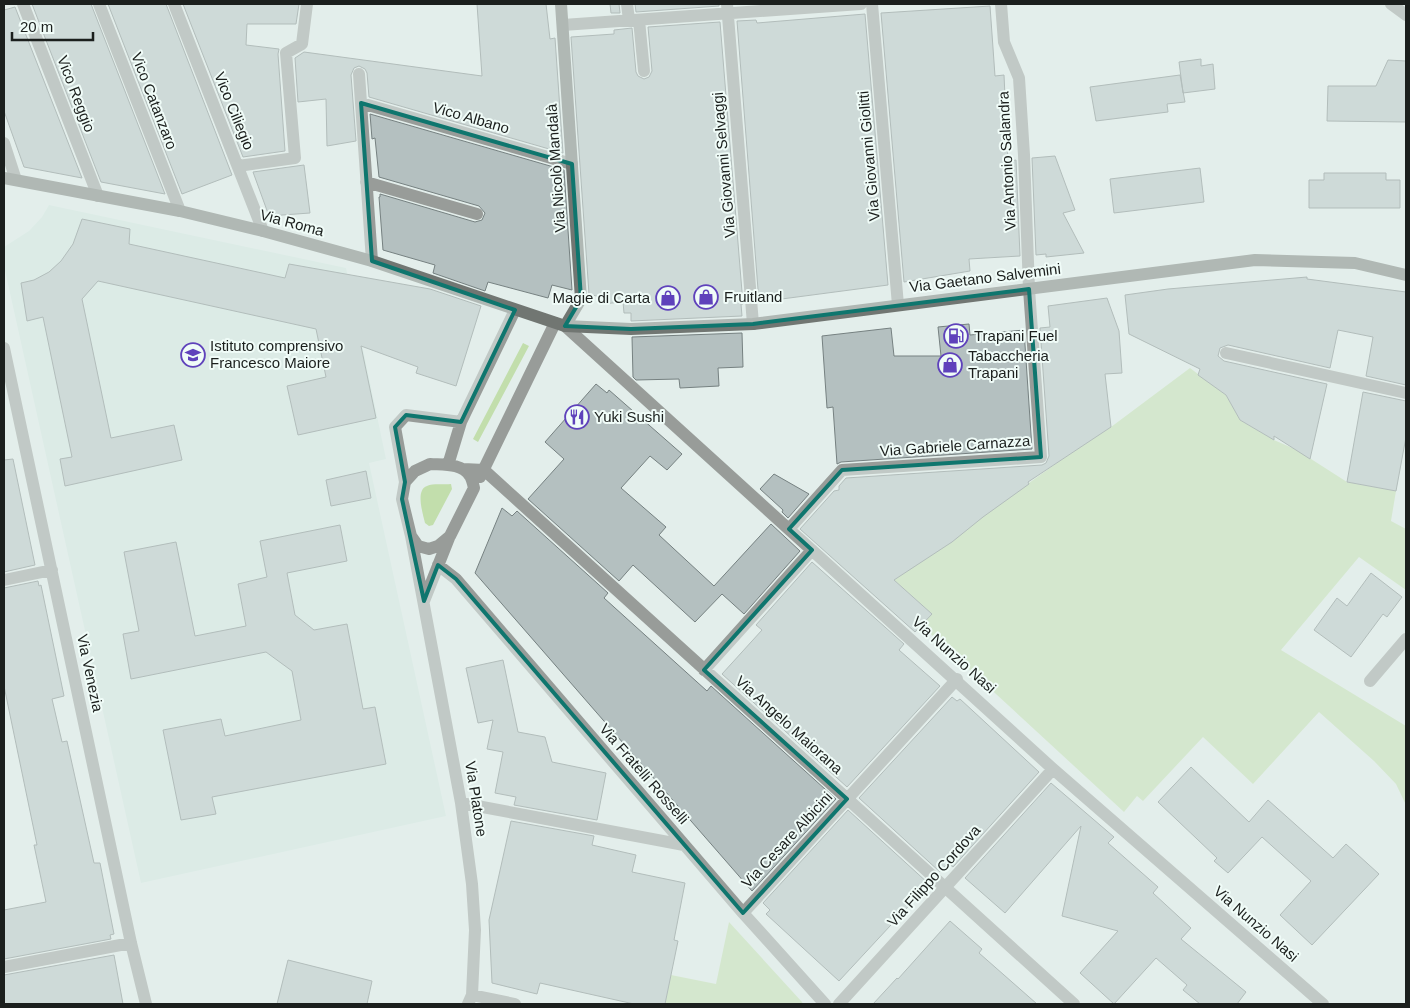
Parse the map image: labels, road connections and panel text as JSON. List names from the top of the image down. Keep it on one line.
{"streets":{"main road":["Via Nicolò Mandalà","Via Roma","Via Gaetano Salvemini"],"street":["Vico Reggio","Vico Catanzaro","Vico Ciliegio","Vico Albano","Via Giovanni Giolitti","Via Antonio Salandra","Via Giovanni Selvaggi","Via Gabriele Carnazza","Via Nunzio Nasi","Via Venezia","Via Angelo Maiorana","Via Fratelli Rosselli","Via Platone","Via Cesare Albicini","Via Filippo Cordova"]},"crossings":[["Vico Reggio","Via Roma"],["Vico Catanzaro","Via Roma"],["Vico Ciliegio","Via Roma"],["Vico Albano","Via Nicolò Mandalà"],["Via Giovanni Giolitti","Via Gaetano Salvemini"],["Via Antonio Salandra","Via Gaetano Salvemini"],["Via Antonio Salandra","Via Gabriele Carnazza"],["Via Giovanni Selvaggi","Via Gaetano Salvemini"],["Via Nicolò Mandalà","Via Roma"],["Via Nicolò Mandalà","Via Gaetano Salvemini"],["Via Nicolò Mandalà","Via Nunzio Nasi"],["Via Roma","Via Gaetano Salvemini"],["Via Roma","Via Nunzio Nasi"],["Via Gaetano Salvemini","Via Gabriele Carnazza"],["Via Gaetano Salvemini","Via Nunzio Nasi"],["Via Gabriele Carnazza","Via Nunzio Nasi"],["Via Nunzio Nasi","Via Cesare Albicini"],["Via Nunzio Nasi","Via Filippo Cordova"],["Via Angelo Maiorana","Via Cesare Albicini"],["Via Angelo Maiorana","Via Filippo Cordova"],["Via Fratelli Rosselli","Via Cesare Albicini"]],"places":{"shop":["Fruitland","Magie di Carta","Tabaccheria Trapani"],"fuel station":["Trapani Fuel"],"school or university":["Istituto comprensivo Francesco Maiore"],"restaurant":["Yuki Sushi"]},"scale_bar":"20 m"}
